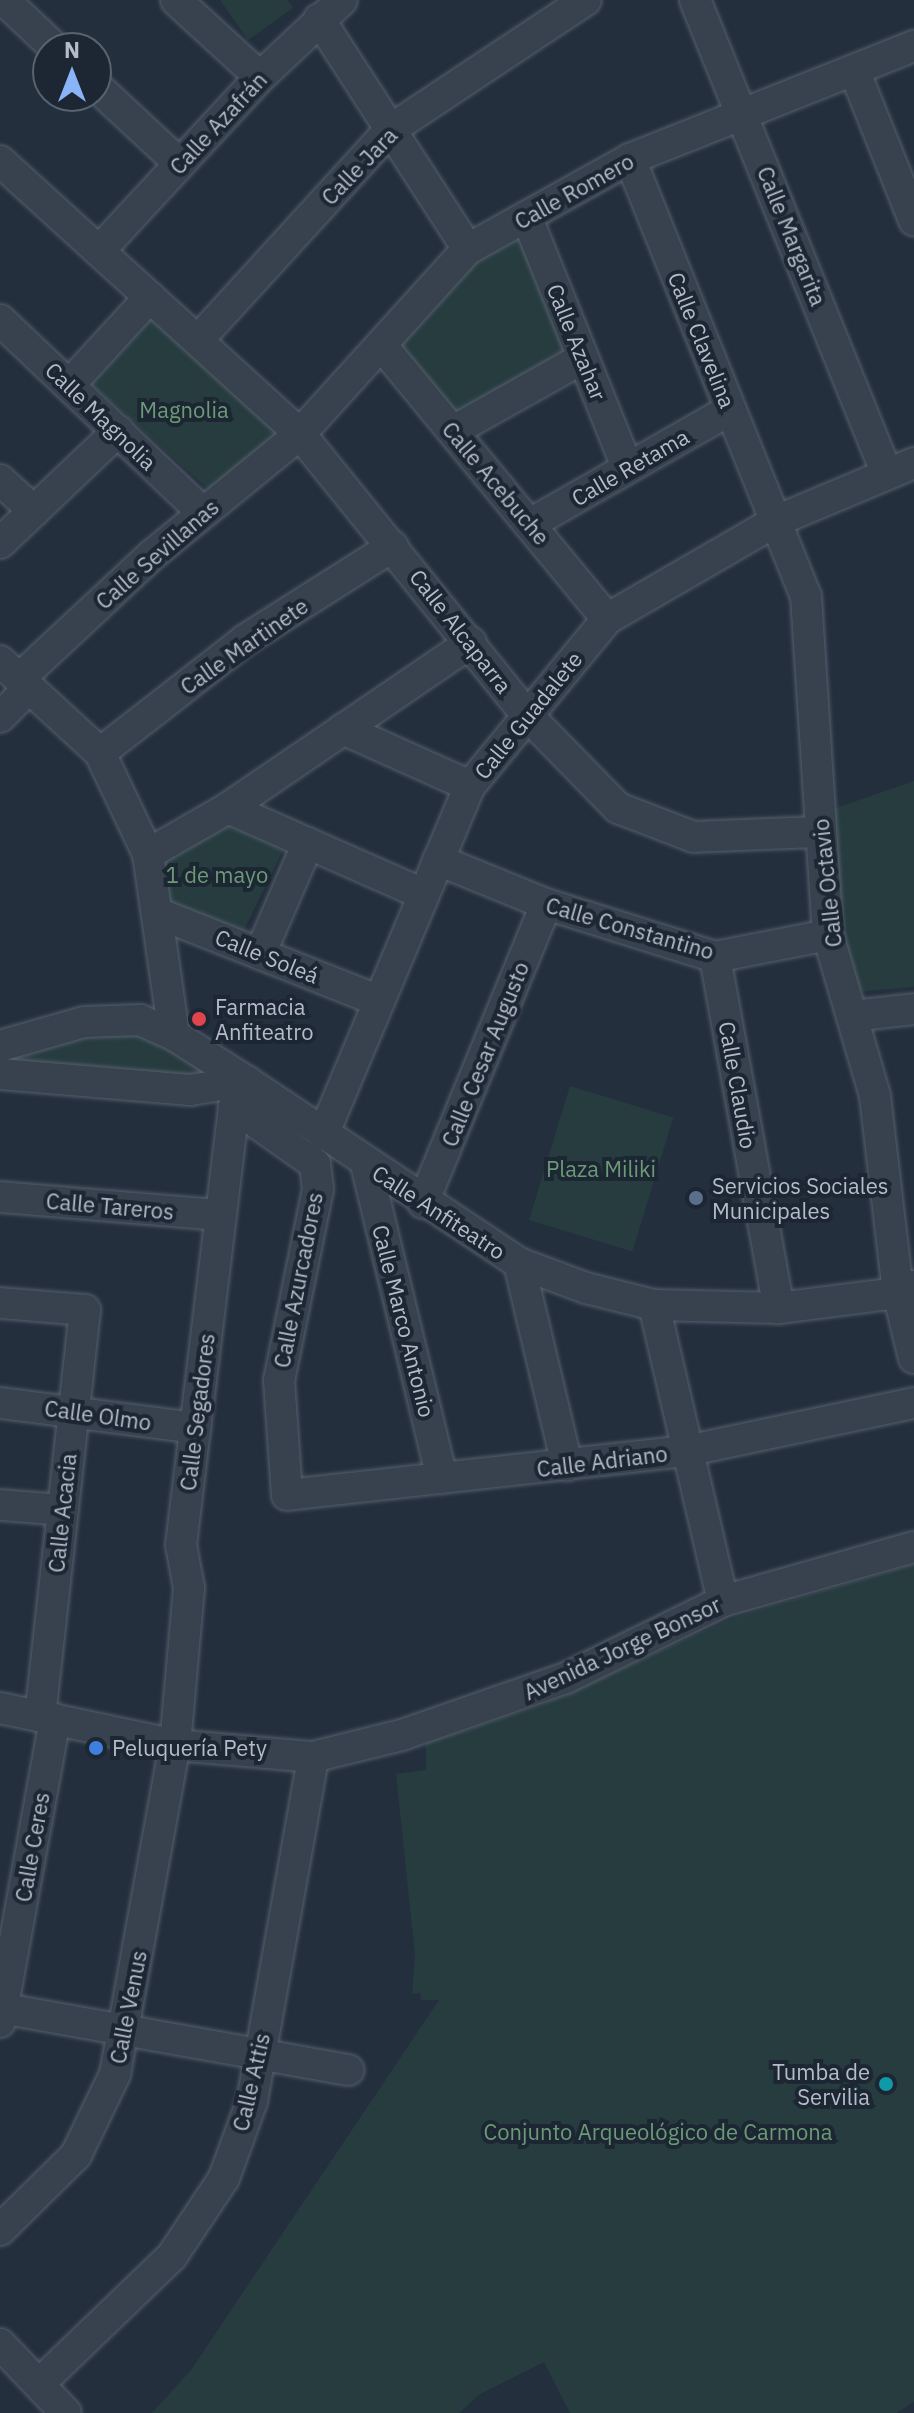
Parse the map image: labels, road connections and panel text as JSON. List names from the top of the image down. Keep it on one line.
{"streets":{"street":["Calle Azafrán","Calle Jara","Calle Romero","Calle Margarita","Calle Clavelina","Calle Azahar","Calle Magnolia","Calle Retama","Calle Acebuche","Calle Sevillanas","Calle Alcaparra","Calle Martinete","Calle Guadalete","Calle Octavio","Calle Constantino","Calle Soleá","Calle Cesar Augusto","Calle Claudio","Calle Tareros","Calle Anfiteatro","Calle Azurcadores","Calle Marco Antonio","Calle Segadores","Calle Olmo","Calle Adriano","Calle Acacia","Avenida Jorge Bonsor","Calle Ceres","Calle Venus","Calle Attis"]},"crossings":[["Calle Azafrán","Calle Alcaparra"],["Calle Jara","Calle Alcaparra"],["Calle Romero","Calle Margarita"],["Calle Romero","Calle Clavelina"],["Calle Romero","Calle Azahar"],["Calle Romero","Calle Acebuche"],["Calle Romero","Calle Sevillanas"],["Calle Romero","Calle Alcaparra"],["Calle Margarita","Calle Guadalete"],["Calle Clavelina","Calle Retama"],["Calle Clavelina","Calle Guadalete"],["Calle Clavelina","Calle Octavio"],["Calle Azahar","Calle Retama"],["Calle Magnolia","Calle Sevillanas"],["Calle Retama","Calle Acebuche"],["Calle Acebuche","Calle Guadalete"],["Calle Sevillanas","Calle Alcaparra"],["Calle Alcaparra","Calle Martinete"],["Calle Alcaparra","Calle Guadalete"],["Calle Alcaparra","Calle Octavio"],["Calle Guadalete","Calle Octavio"],["Calle Guadalete","Calle Constantino"],["Calle Guadalete","Calle Soleá"],["Calle Guadalete","Calle Anfiteatro"],["Calle Octavio","Calle Constantino"],["Calle Octavio","Calle Anfiteatro"],["Calle Constantino","Calle Cesar Augusto"],["Calle Constantino","Calle Claudio"],["Calle Cesar Augusto","Calle Anfiteatro"],["Calle Claudio","Calle Anfiteatro"],["Calle Tareros","Calle Segadores"],["Calle Anfiteatro","Calle Azurcadores"],["Calle Anfiteatro","Calle Marco Antonio"],["Calle Anfiteatro","Calle Segadores"],["Calle Azurcadores","Calle Segadores"],["Calle Azurcadores","Calle Adriano"],["Calle Marco Antonio","Calle Adriano"],["Calle Segadores","Calle Olmo"],["Calle Segadores","Avenida Jorge Bonsor"],["Calle Segadores","Calle Venus"],["Calle Olmo","Calle Acacia"],["Calle Acacia","Avenida Jorge Bonsor"],["Calle Acacia","Calle Ceres"],["Avenida Jorge Bonsor","Calle Ceres"],["Avenida Jorge Bonsor","Calle Venus"],["Avenida Jorge Bonsor","Calle Attis"]],"parks":["Magnolia","1 de mayo","Plaza Miliki","Conjunto Arqueológico de Carmona"],"places":["Farmacia Anfiteatro","Servicios Sociales Municipales","Peluquería Pety","Tumba de Servilia"],"north":"top"}
